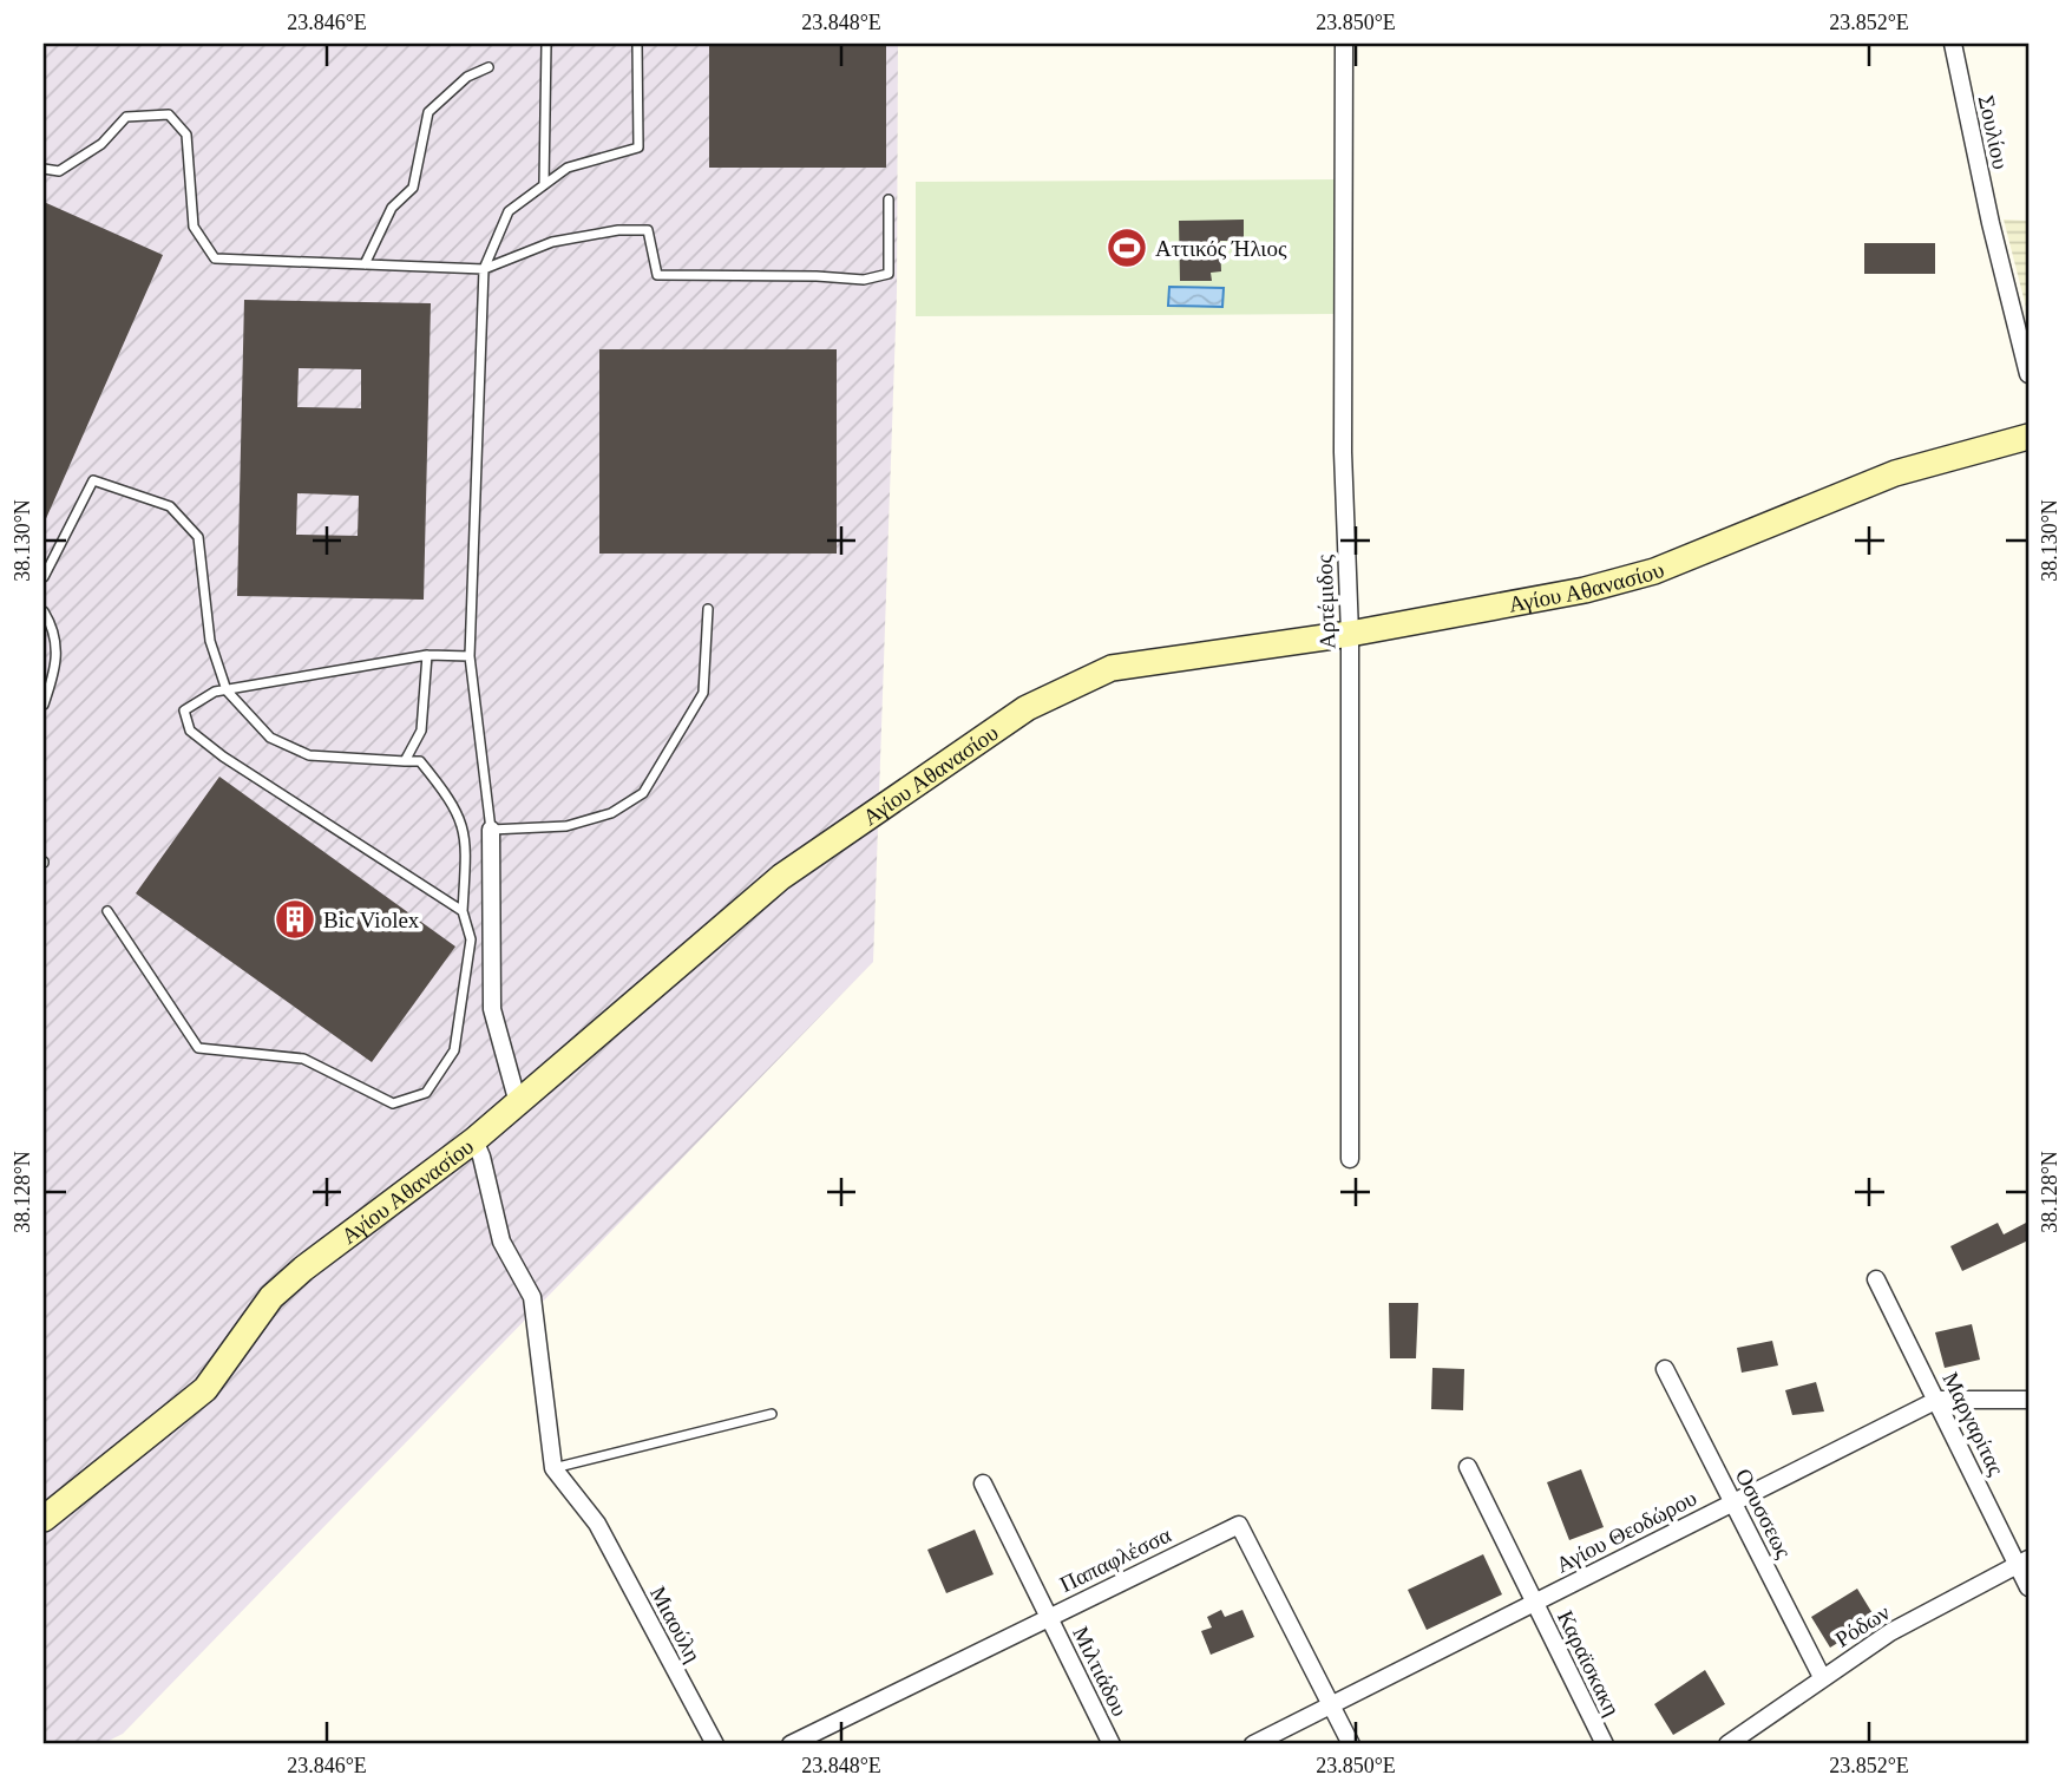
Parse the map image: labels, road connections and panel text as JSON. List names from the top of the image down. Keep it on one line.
{"streets":{"street":["Σουλίου","Αγίου Αθανασίου","Αρτέμιδος","Μαργαρίτας","Οσυσσεως","Αγίου Θεοδώρου","Παπαφλέσσα","Μιαούλη","Ρόδων","Καραϊσκακη","Μιλτιάδου"]},"crossings":[["Αγίου Αθανασίου","Αρτέμιδος"],["Μαργαρίτας","Αγίου Θεοδώρου"],["Μαργαρίτας","Ρόδων"],["Οσυσσεως","Αγίου Θεοδώρου"],["Οσυσσεως","Ρόδων"],["Αγίου Θεοδώρου","Παπαφλέσσα"],["Αγίου Θεοδώρου","Καραϊσκακη"],["Παπαφλέσσα","Μιλτιάδου"]],"places":{"sports":["Αττικός Ήλιος"],"building":["Bic Violex"]},"coordinates":["23.846°E","23.848°E","23.850°E","23.852°E","38.130°N","38.128°N"]}
